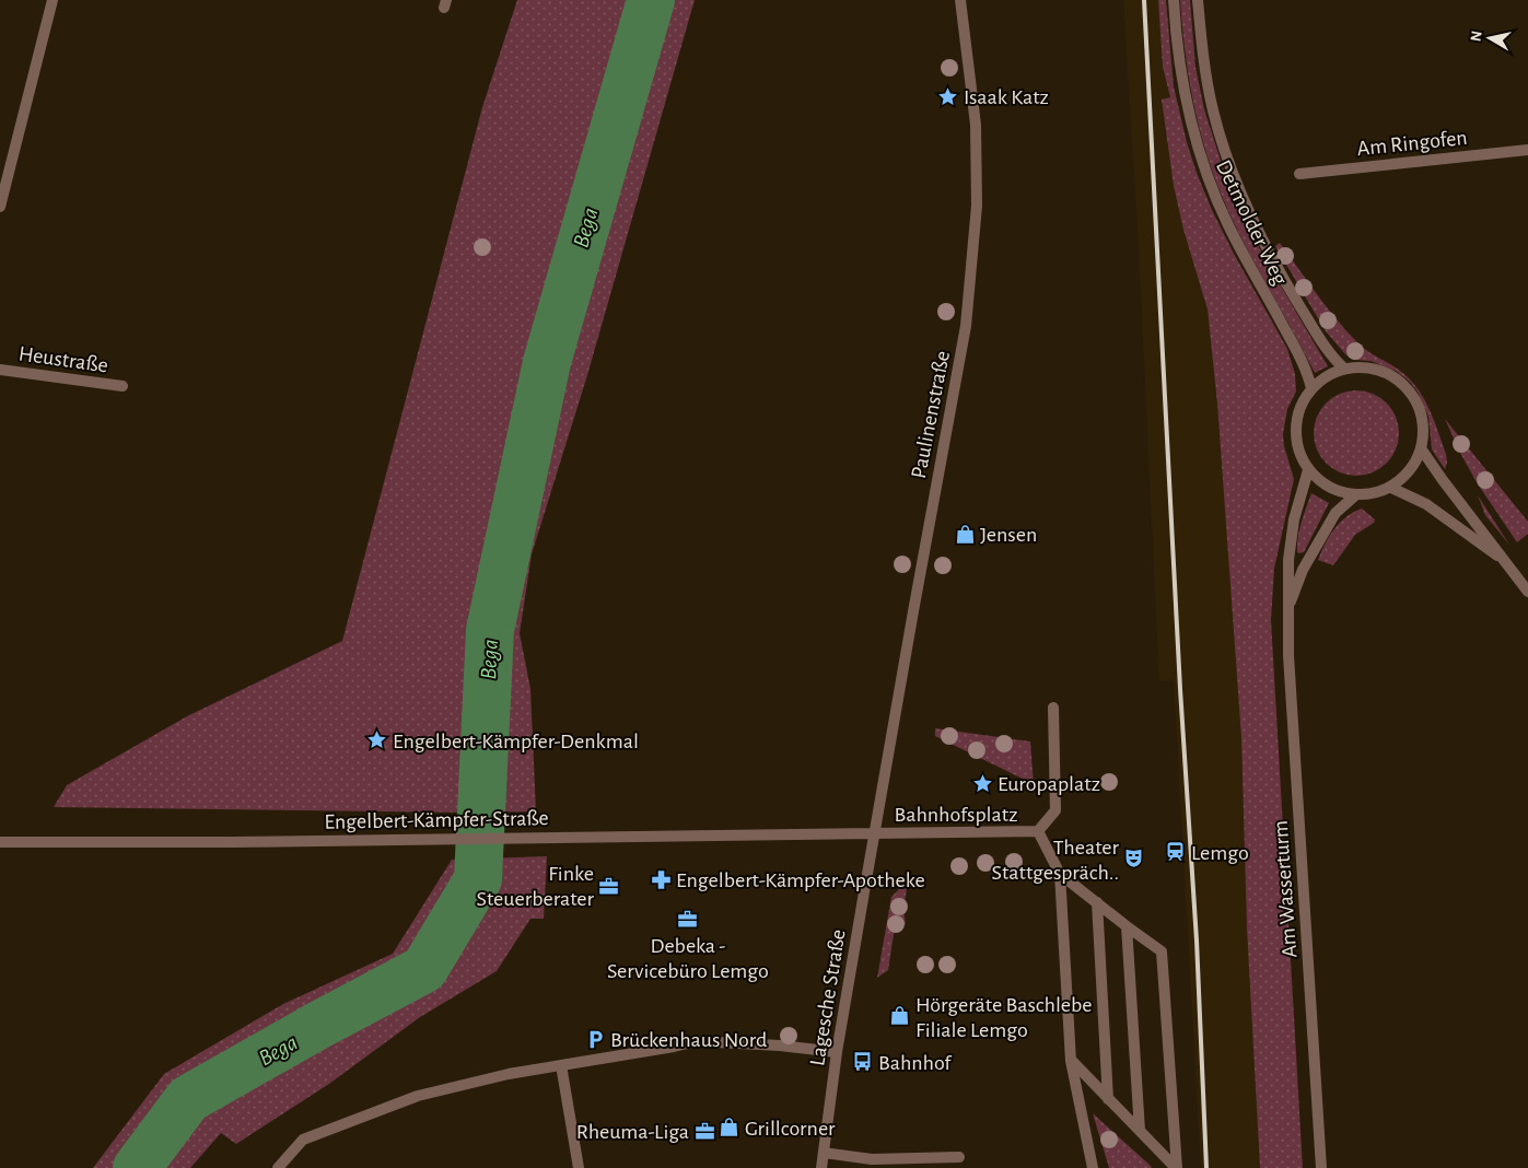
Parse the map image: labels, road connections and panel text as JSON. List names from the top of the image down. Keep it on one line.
{"streets":{"street":["Am Ringofen","Detmolder Weg","Heustraße","Paulinenstraße","Bahnhofsplatz","Engelbert-Kämpfer-Straße","Am Wasserturm","Lagesche Straße"]},"crossings":[["Detmolder Weg","Am Wasserturm"],["Paulinenstraße","Bahnhofsplatz"],["Paulinenstraße","Engelbert-Kämpfer-Straße"],["Paulinenstraße","Lagesche Straße"],["Bahnhofsplatz","Engelbert-Kämpfer-Straße"],["Bahnhofsplatz","Lagesche Straße"],["Engelbert-Kämpfer-Straße","Lagesche Straße"]],"water":["Bega"],"places":{"place":["Isaak Katz","Engelbert-Kämpfer-Denkmal","Europaplatz"],"shop":["Jensen","Hörgeräte Baschlebe Filiale Lemgo","Grillcorner"],"station":["Lemgo"],"theatre":["Theater Stattgespräch.."],"pharmacy":["Engelbert-Kämpfer-Apotheke"],"office":["Finke Steuerberater","Debeka - Servicebüro Lemgo","Rheuma-Liga"],"parking":["Brückenhaus Nord"],"bus stop":["Bahnhof"]},"north":"left"}
